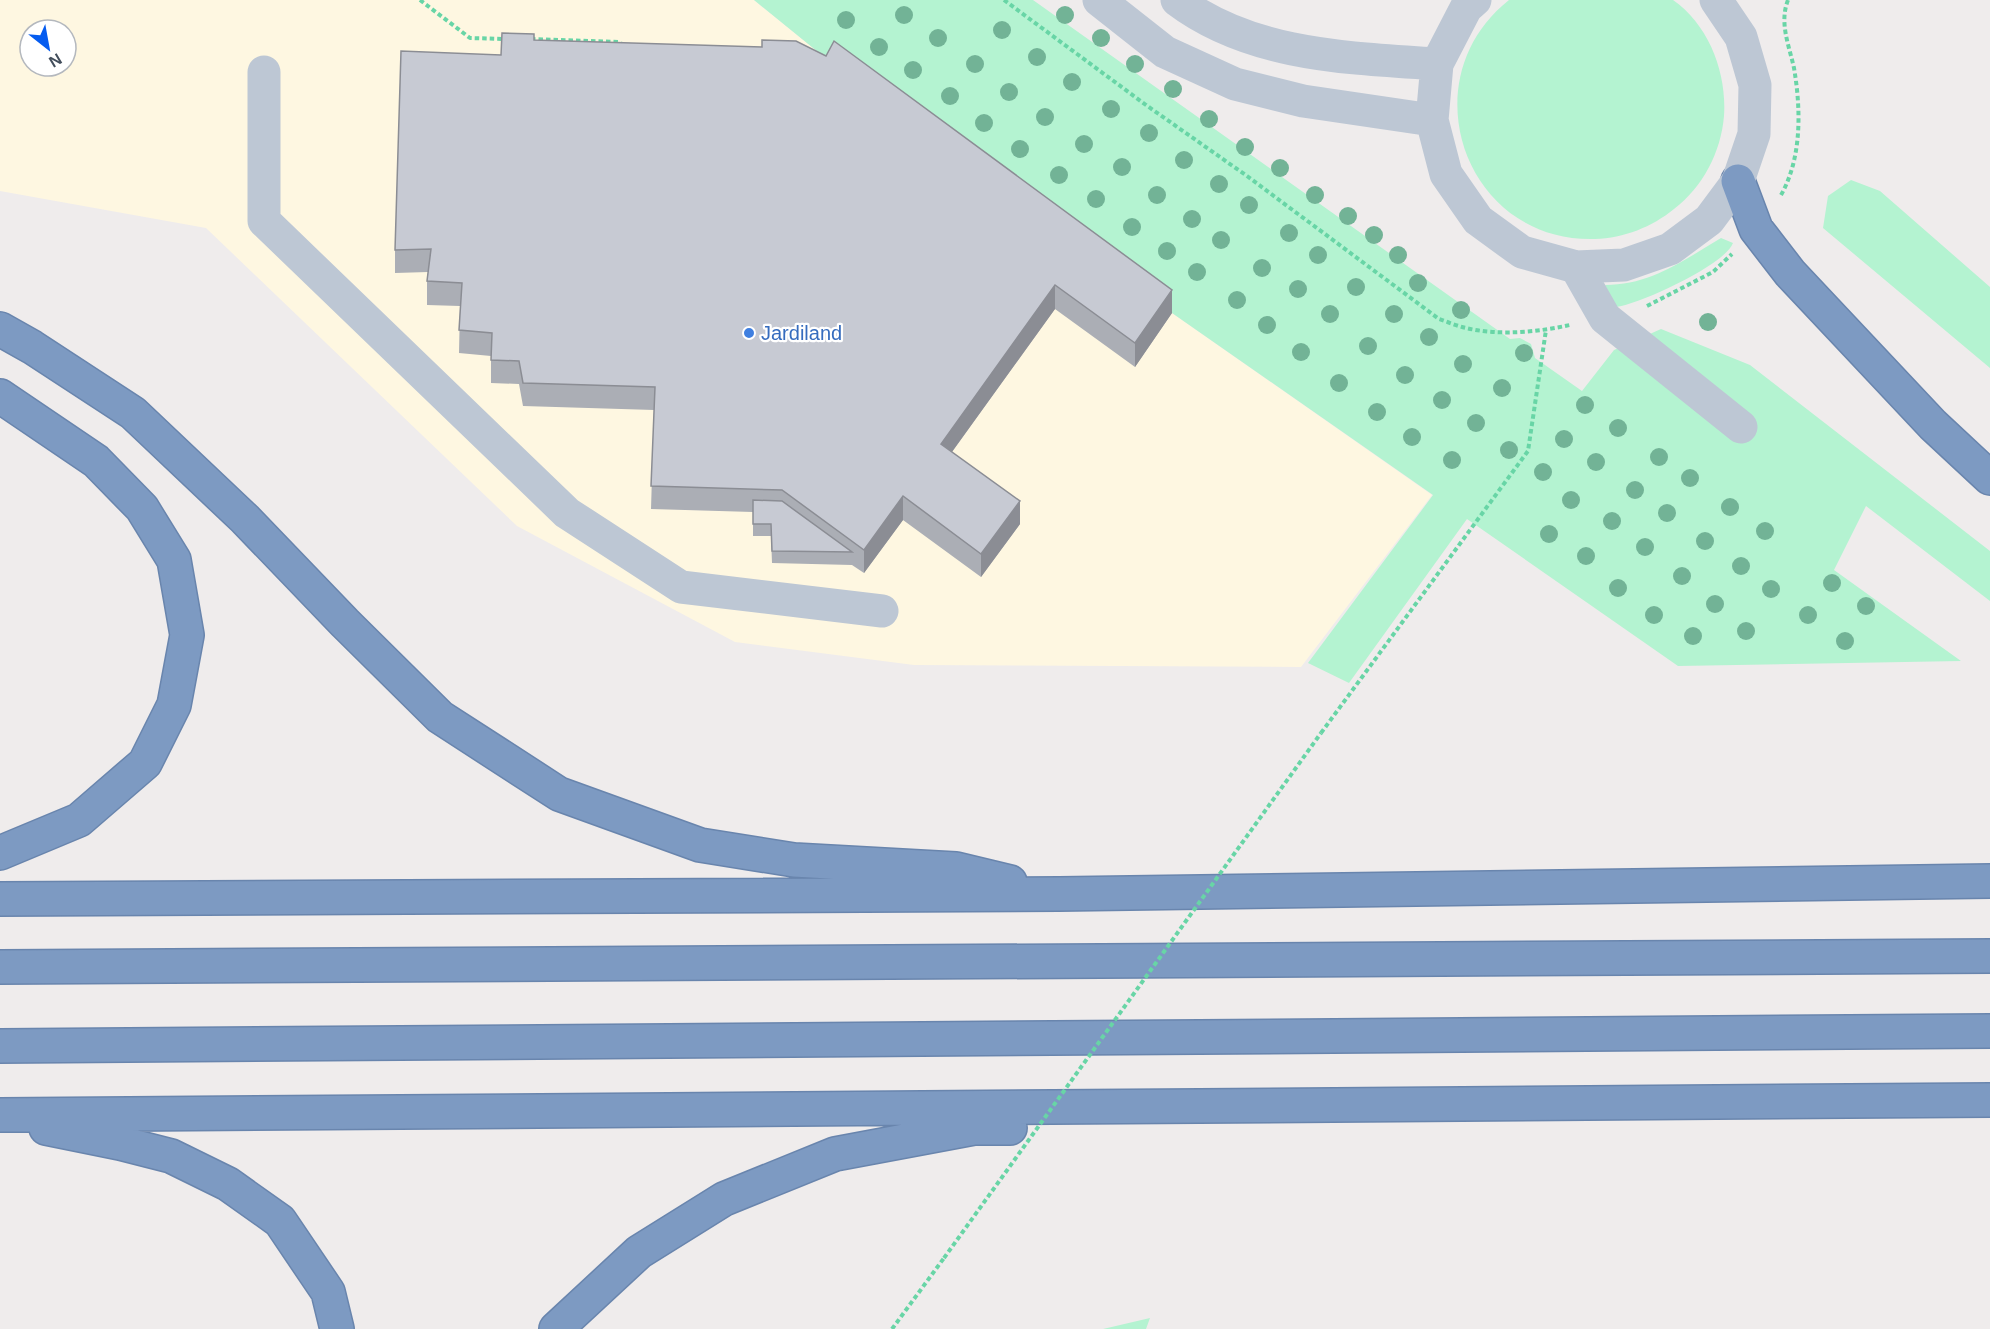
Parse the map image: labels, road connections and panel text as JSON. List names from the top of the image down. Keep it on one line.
{"places":["Jardiland"],"north":"bottom right"}
